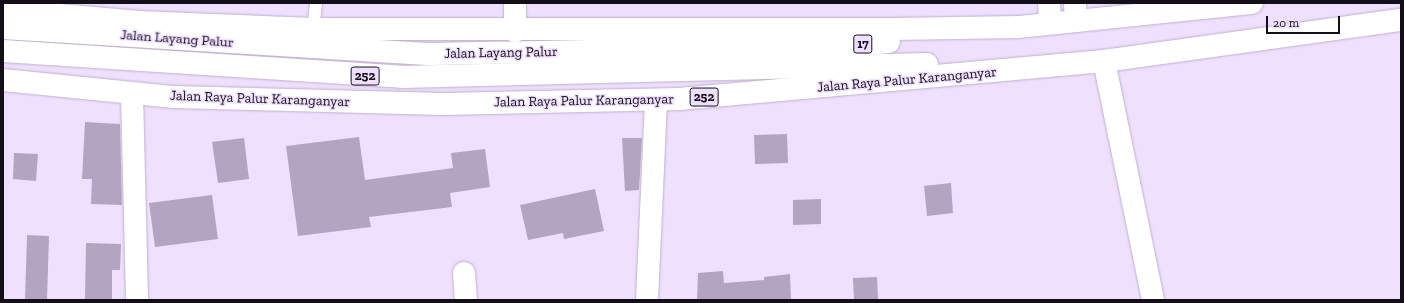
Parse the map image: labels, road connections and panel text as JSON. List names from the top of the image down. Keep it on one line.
{"streets":{"main road":["Jalan Layang Palur","17","252","Jalan Raya Palur Karanganyar"]},"crossings":[["Jalan Layang Palur","Jalan Raya Palur Karanganyar"]],"scale_bar":"20 m"}
